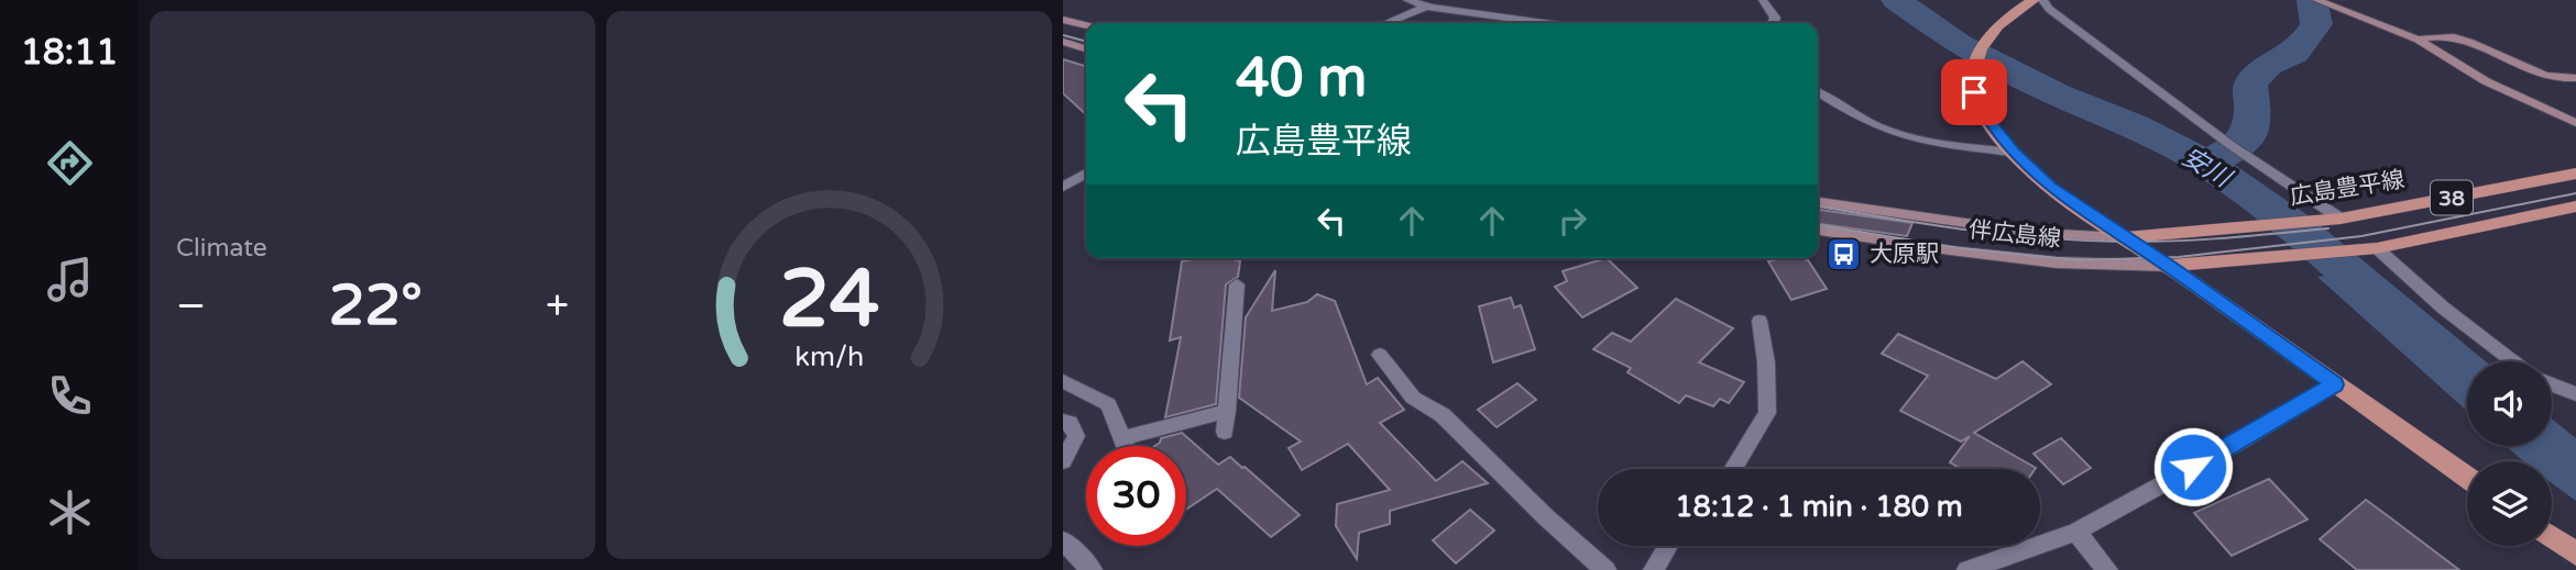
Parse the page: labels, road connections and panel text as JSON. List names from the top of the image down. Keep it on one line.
{"streets":{"main road":["広島豊平線","38","伴広島線"]},"crossings":[["広島豊平線","伴広島線"],["38","伴広島線"]],"water":["安川"],"places":{"bus stop":["大原駅"]},"page":{"tabs":"18:11","tile":"Climate","turn":["40 m","広島豊平線"],"heat":["−","22°","+"],"limit":"30","trip":"18:12 · 1 min · 180 m","gauge":["24","km/h"]}}
